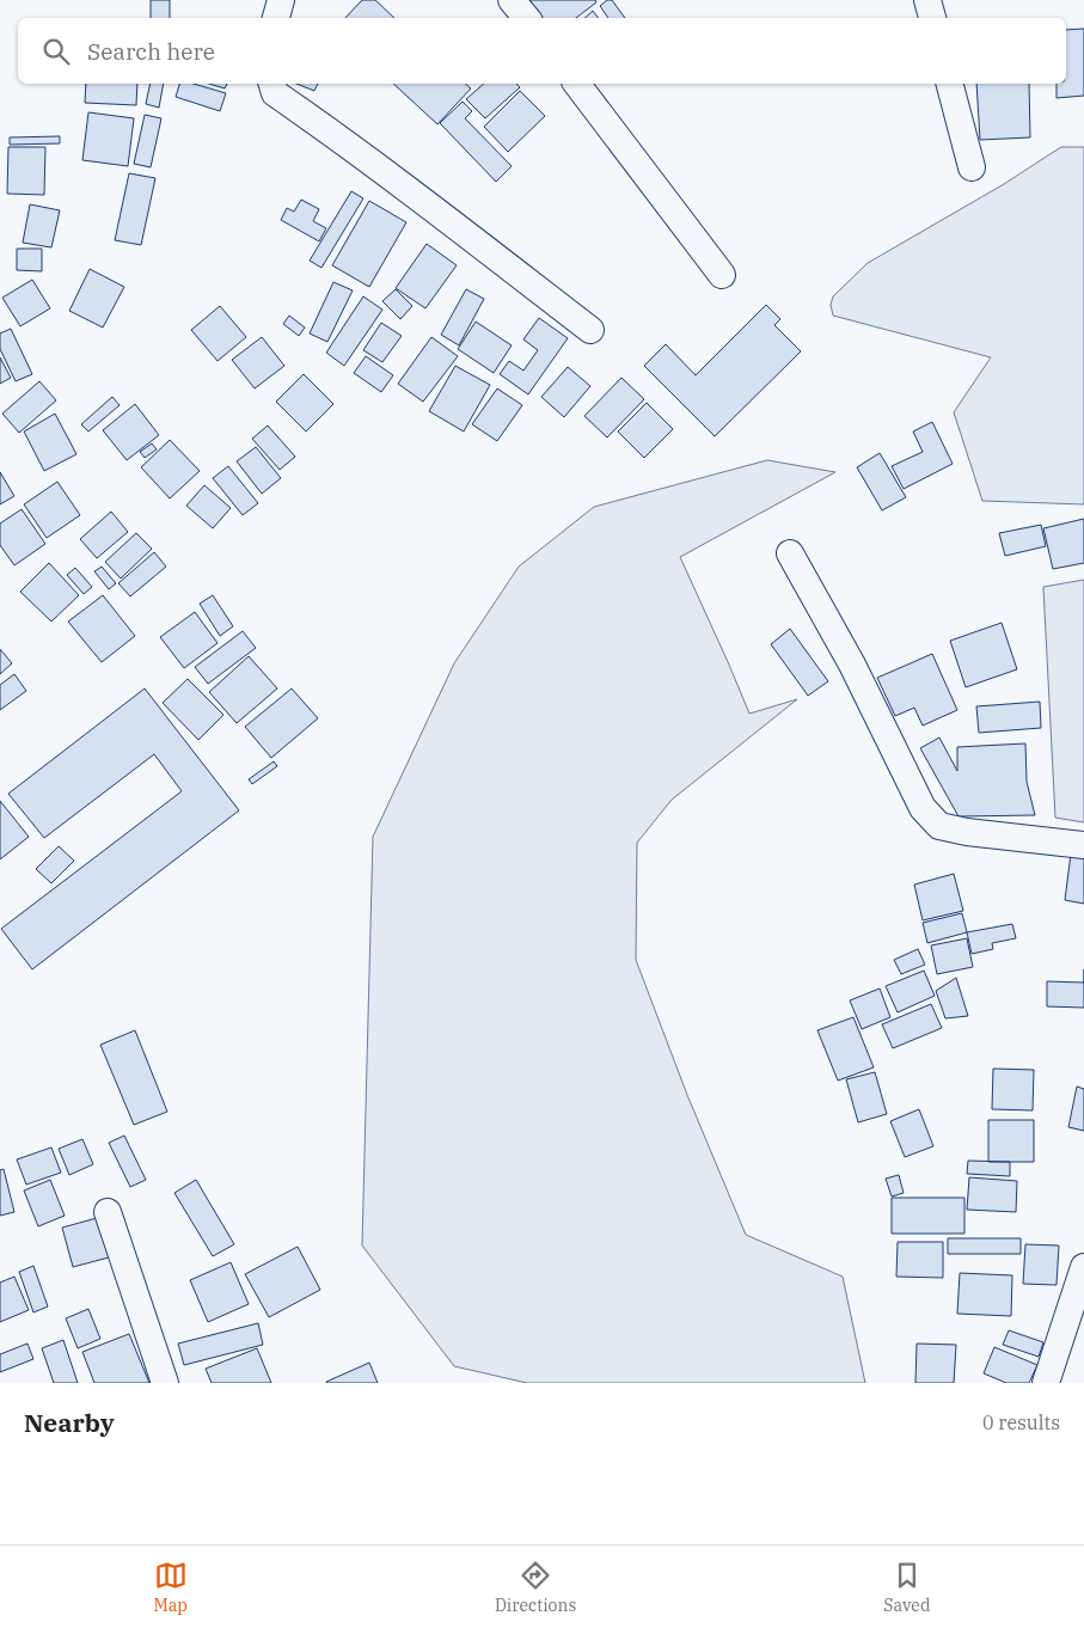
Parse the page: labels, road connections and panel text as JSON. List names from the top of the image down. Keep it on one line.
{"page":{"search":"Search here","heading":["Nearby","0 results"],"nav":["Map","Directions","Saved"]}}
